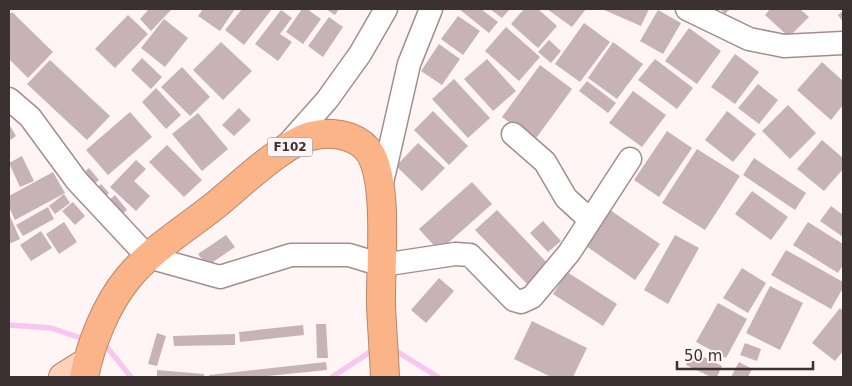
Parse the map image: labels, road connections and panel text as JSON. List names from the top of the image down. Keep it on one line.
{"streets":{"highway":["F102"]},"scale_bar":"50 m"}
